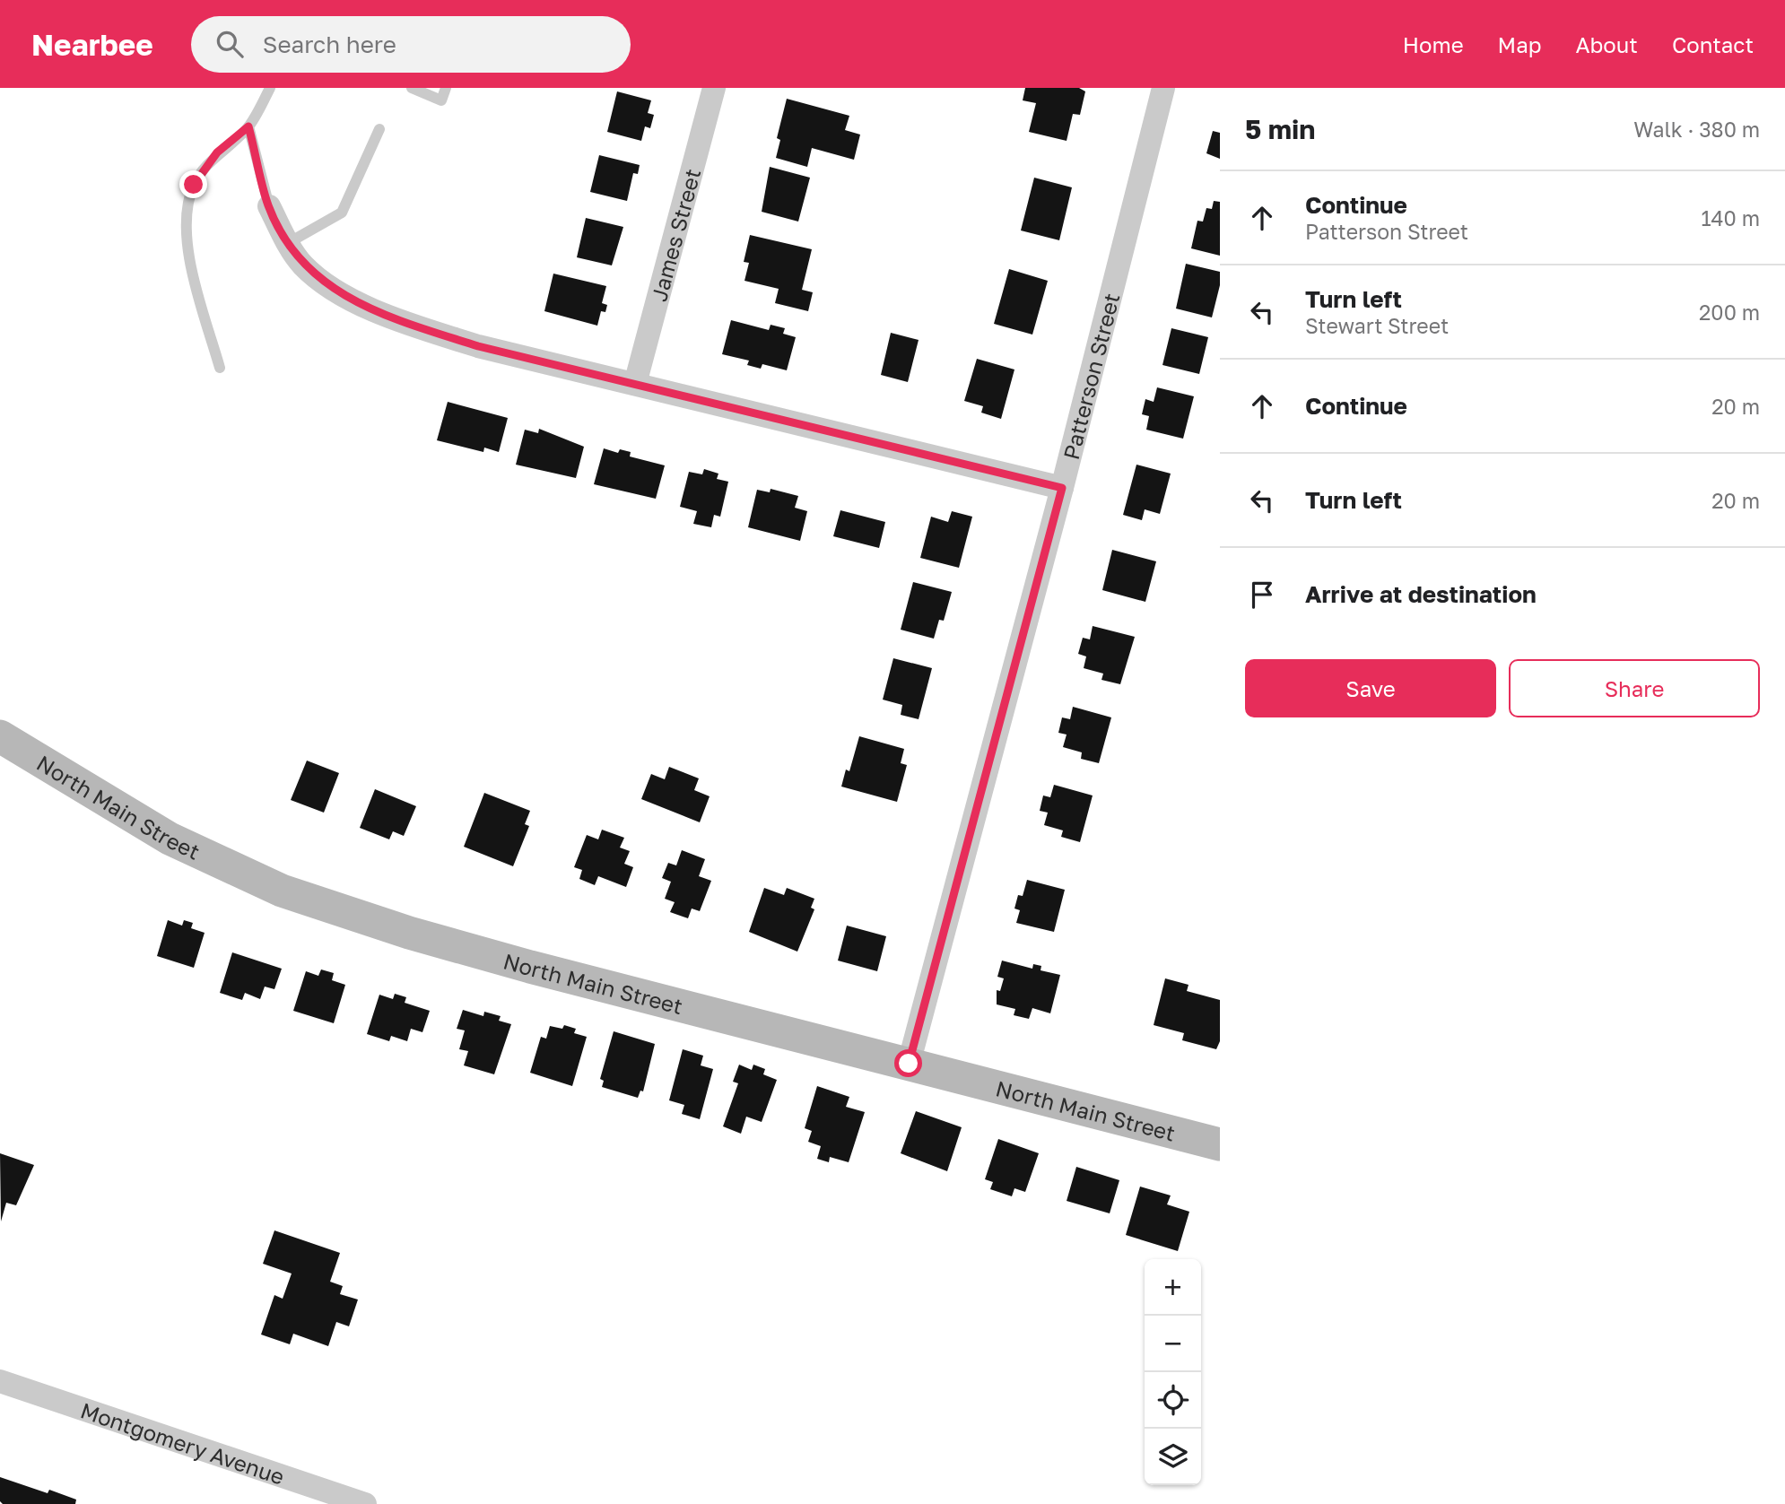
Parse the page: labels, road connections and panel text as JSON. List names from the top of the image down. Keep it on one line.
{"streets":{"street":["James Street","Patterson Street","North Main Street","Montgomery Avenue"]},"crossings":[["Patterson Street","North Main Street"]],"page":{"header":"Nearbee","search":"Search here","nav":["Home","Map","About","Contact"],"heading":["5 min","Walk · 380 m"],"list":[["Continue","Patterson Street","140 m"],["Turn left","Stewart Street","200 m"],["Continue","20 m"],["Turn left","20 m"],"Arrive at destination"],"buttons":["Save","Share"],"map_buttons":["+","−"]}}
